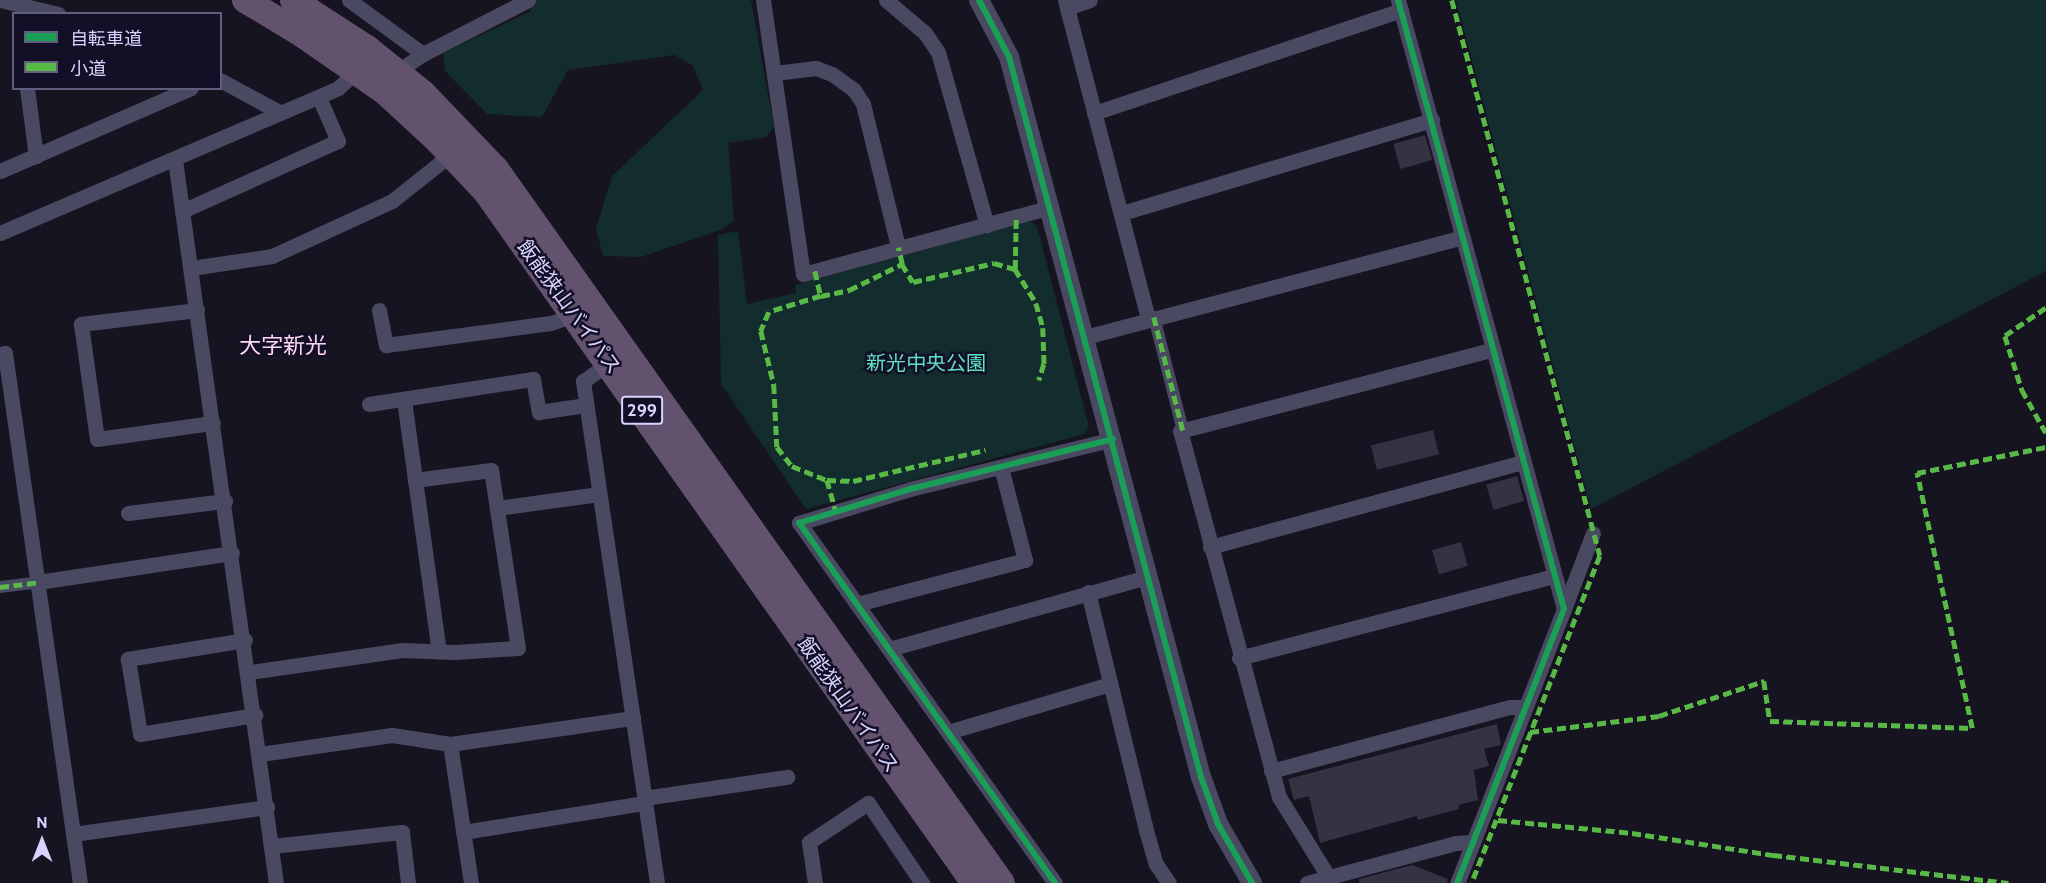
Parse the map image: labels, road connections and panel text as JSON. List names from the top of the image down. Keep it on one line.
{"streets":{"highway":["飯能狭山バイパス","299"]},"districts":["大字新光"],"parks":["新光中央公園"],"legend":["自転車道","小道"],"north":"top"}
